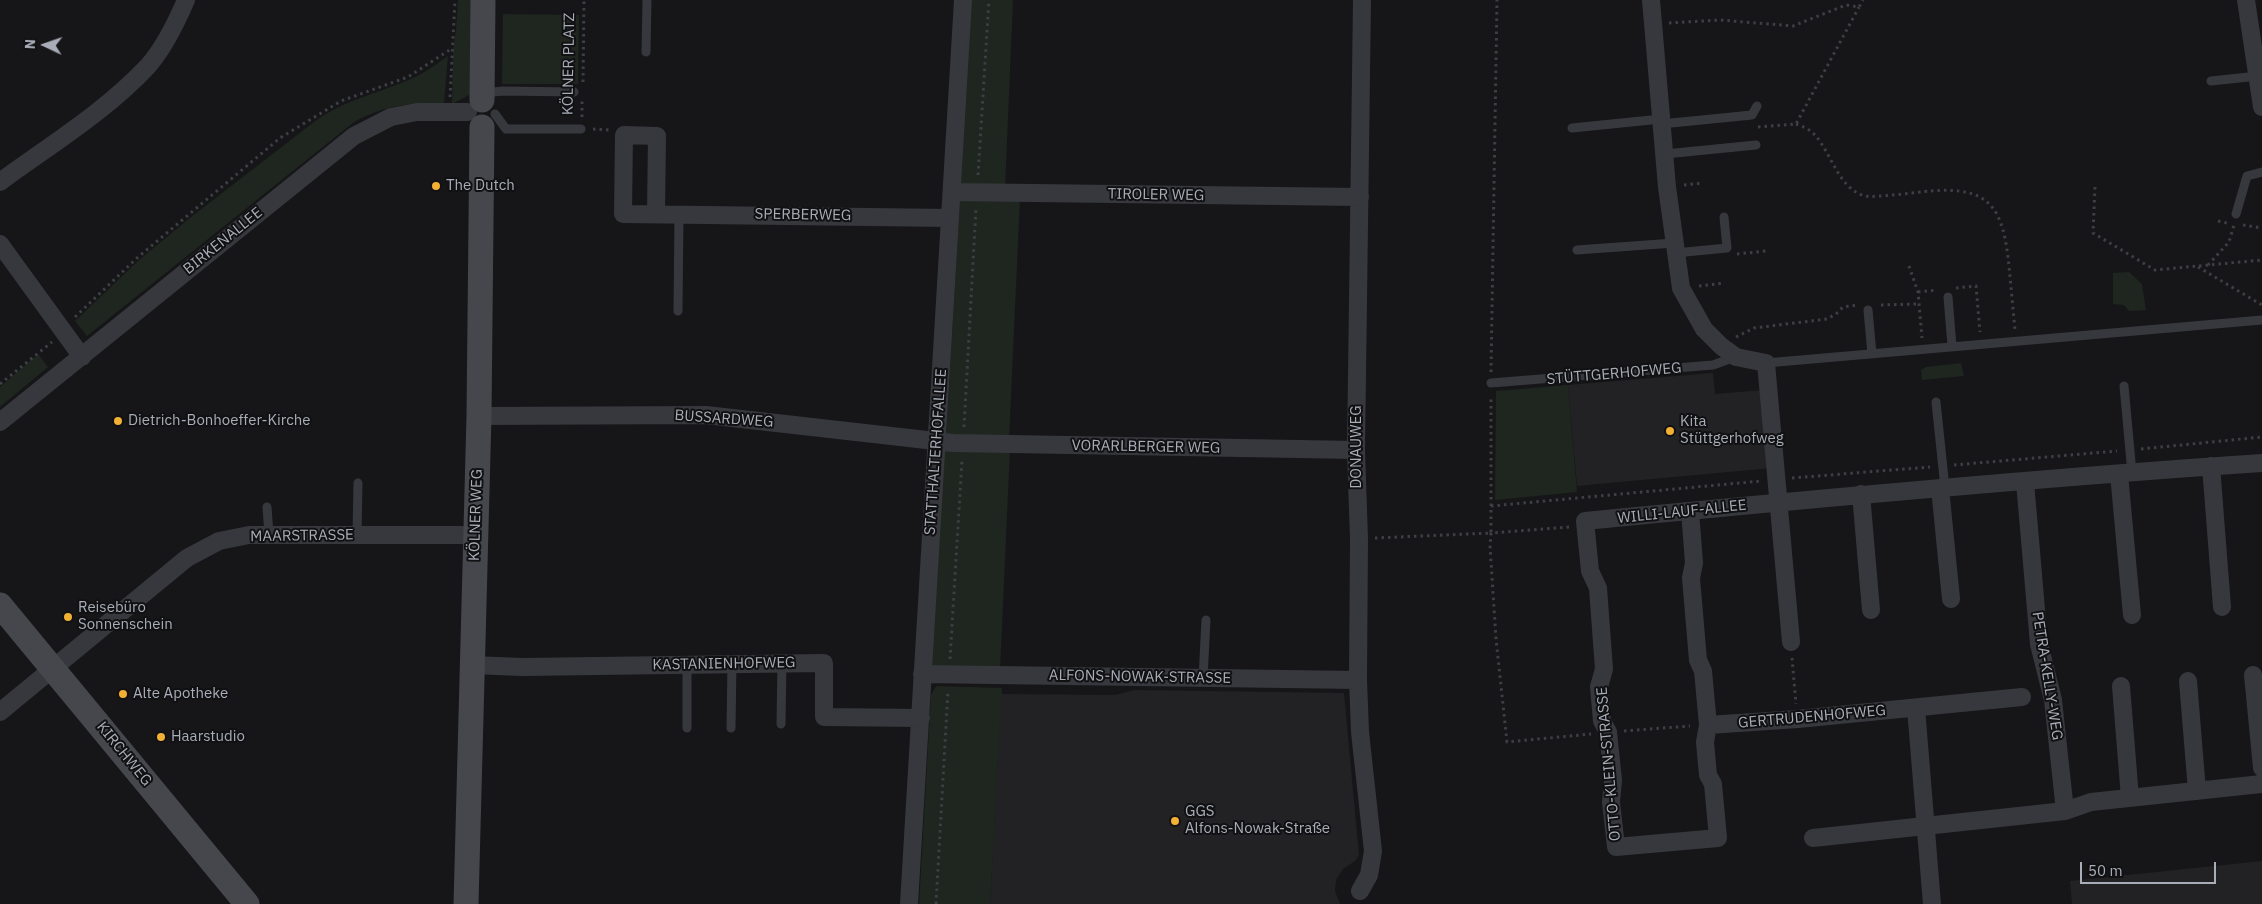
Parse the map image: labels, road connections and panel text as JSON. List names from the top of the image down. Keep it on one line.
{"streets":{"street":["TIROLER WEG","SPERBERWEG","BIRKENALLEE","BUSSARDWEG","VORARLBERGER WEG","DONAUWEG","STATTHALTERHOFALLEE","WILLI-LAUF-ALLEE","KÖLNER WEG","MAARSTRASSE","KASTANIENHOFWEG","PETRA-KELLY-WEG","ALFONS-NOWAK-STRASSE","GERTRUDENHOFWEG","KIRCHWEG","OTTO-KLEIN-STRASSE"],"lane":["KÖLNER PLATZ","STÜTTGERHOFWEG"]},"crossings":[["KÖLNER PLATZ","SPERBERWEG"],["KÖLNER PLATZ","BIRKENALLEE"],["KÖLNER PLATZ","KÖLNER WEG"],["TIROLER WEG","DONAUWEG"],["TIROLER WEG","STATTHALTERHOFALLEE"],["SPERBERWEG","STATTHALTERHOFALLEE"],["BIRKENALLEE","KÖLNER WEG"],["BUSSARDWEG","VORARLBERGER WEG"],["BUSSARDWEG","STATTHALTERHOFALLEE"],["BUSSARDWEG","KÖLNER WEG"],["VORARLBERGER WEG","DONAUWEG"],["VORARLBERGER WEG","STATTHALTERHOFALLEE"],["DONAUWEG","ALFONS-NOWAK-STRASSE"],["STATTHALTERHOFALLEE","KASTANIENHOFWEG"],["STATTHALTERHOFALLEE","ALFONS-NOWAK-STRASSE"],["WILLI-LAUF-ALLEE","PETRA-KELLY-WEG"],["WILLI-LAUF-ALLEE","OTTO-KLEIN-STRASSE"],["KÖLNER WEG","MAARSTRASSE"],["KÖLNER WEG","KASTANIENHOFWEG"],["MAARSTRASSE","KIRCHWEG"],["GERTRUDENHOFWEG","OTTO-KLEIN-STRASSE"]],"places":["The Dutch","Dietrich-Bonhoeffer-Kirche","Kita Stüttgerhofweg","Reisebüro Sonnenschein","Alte Apotheke","Haarstudio","GGS Alfons-Nowak-Straße"],"scale_bar":"50 m","north":"left"}
